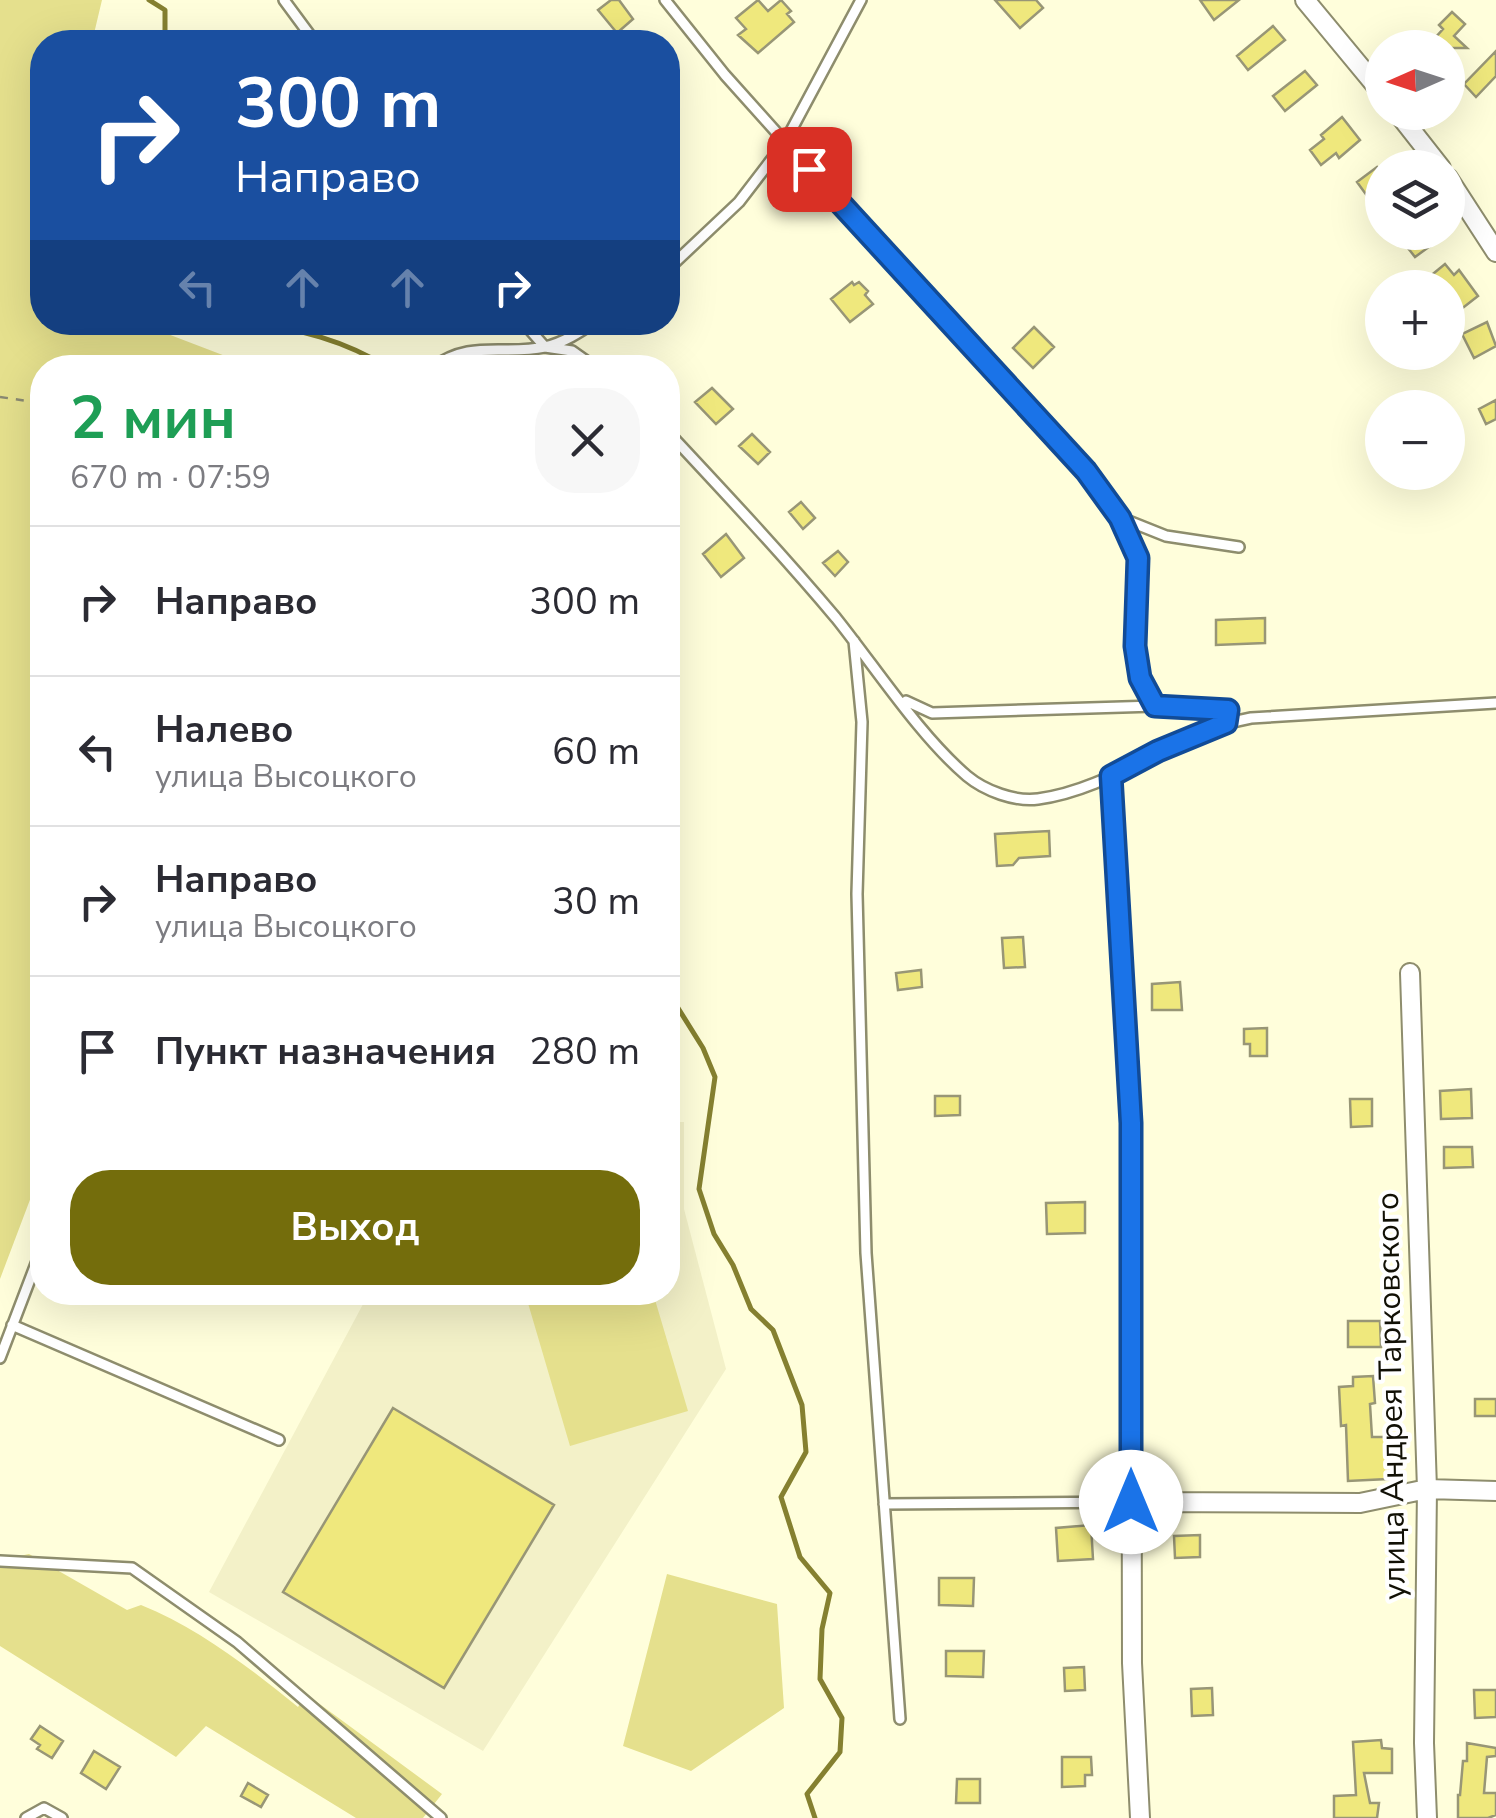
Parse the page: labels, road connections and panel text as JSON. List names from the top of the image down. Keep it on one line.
{"streets":{"street":["улица Андрея Тарковского"]},"north":"left","page":{"map_buttons":["+","−"],"turn":["300 m","Направо"],"heading":["2 мин","670 m · 07:59"],"list":[{"name":"Направо","value":"300 m"},{"name":"Налево","note":"улица Высоцкого","value":"60 m"},{"name":"Направо","note":"улица Высоцкого","value":"30 m"},{"name":"Пункт назначения","value":"280 m"}],"buttons":"Выход"}}
